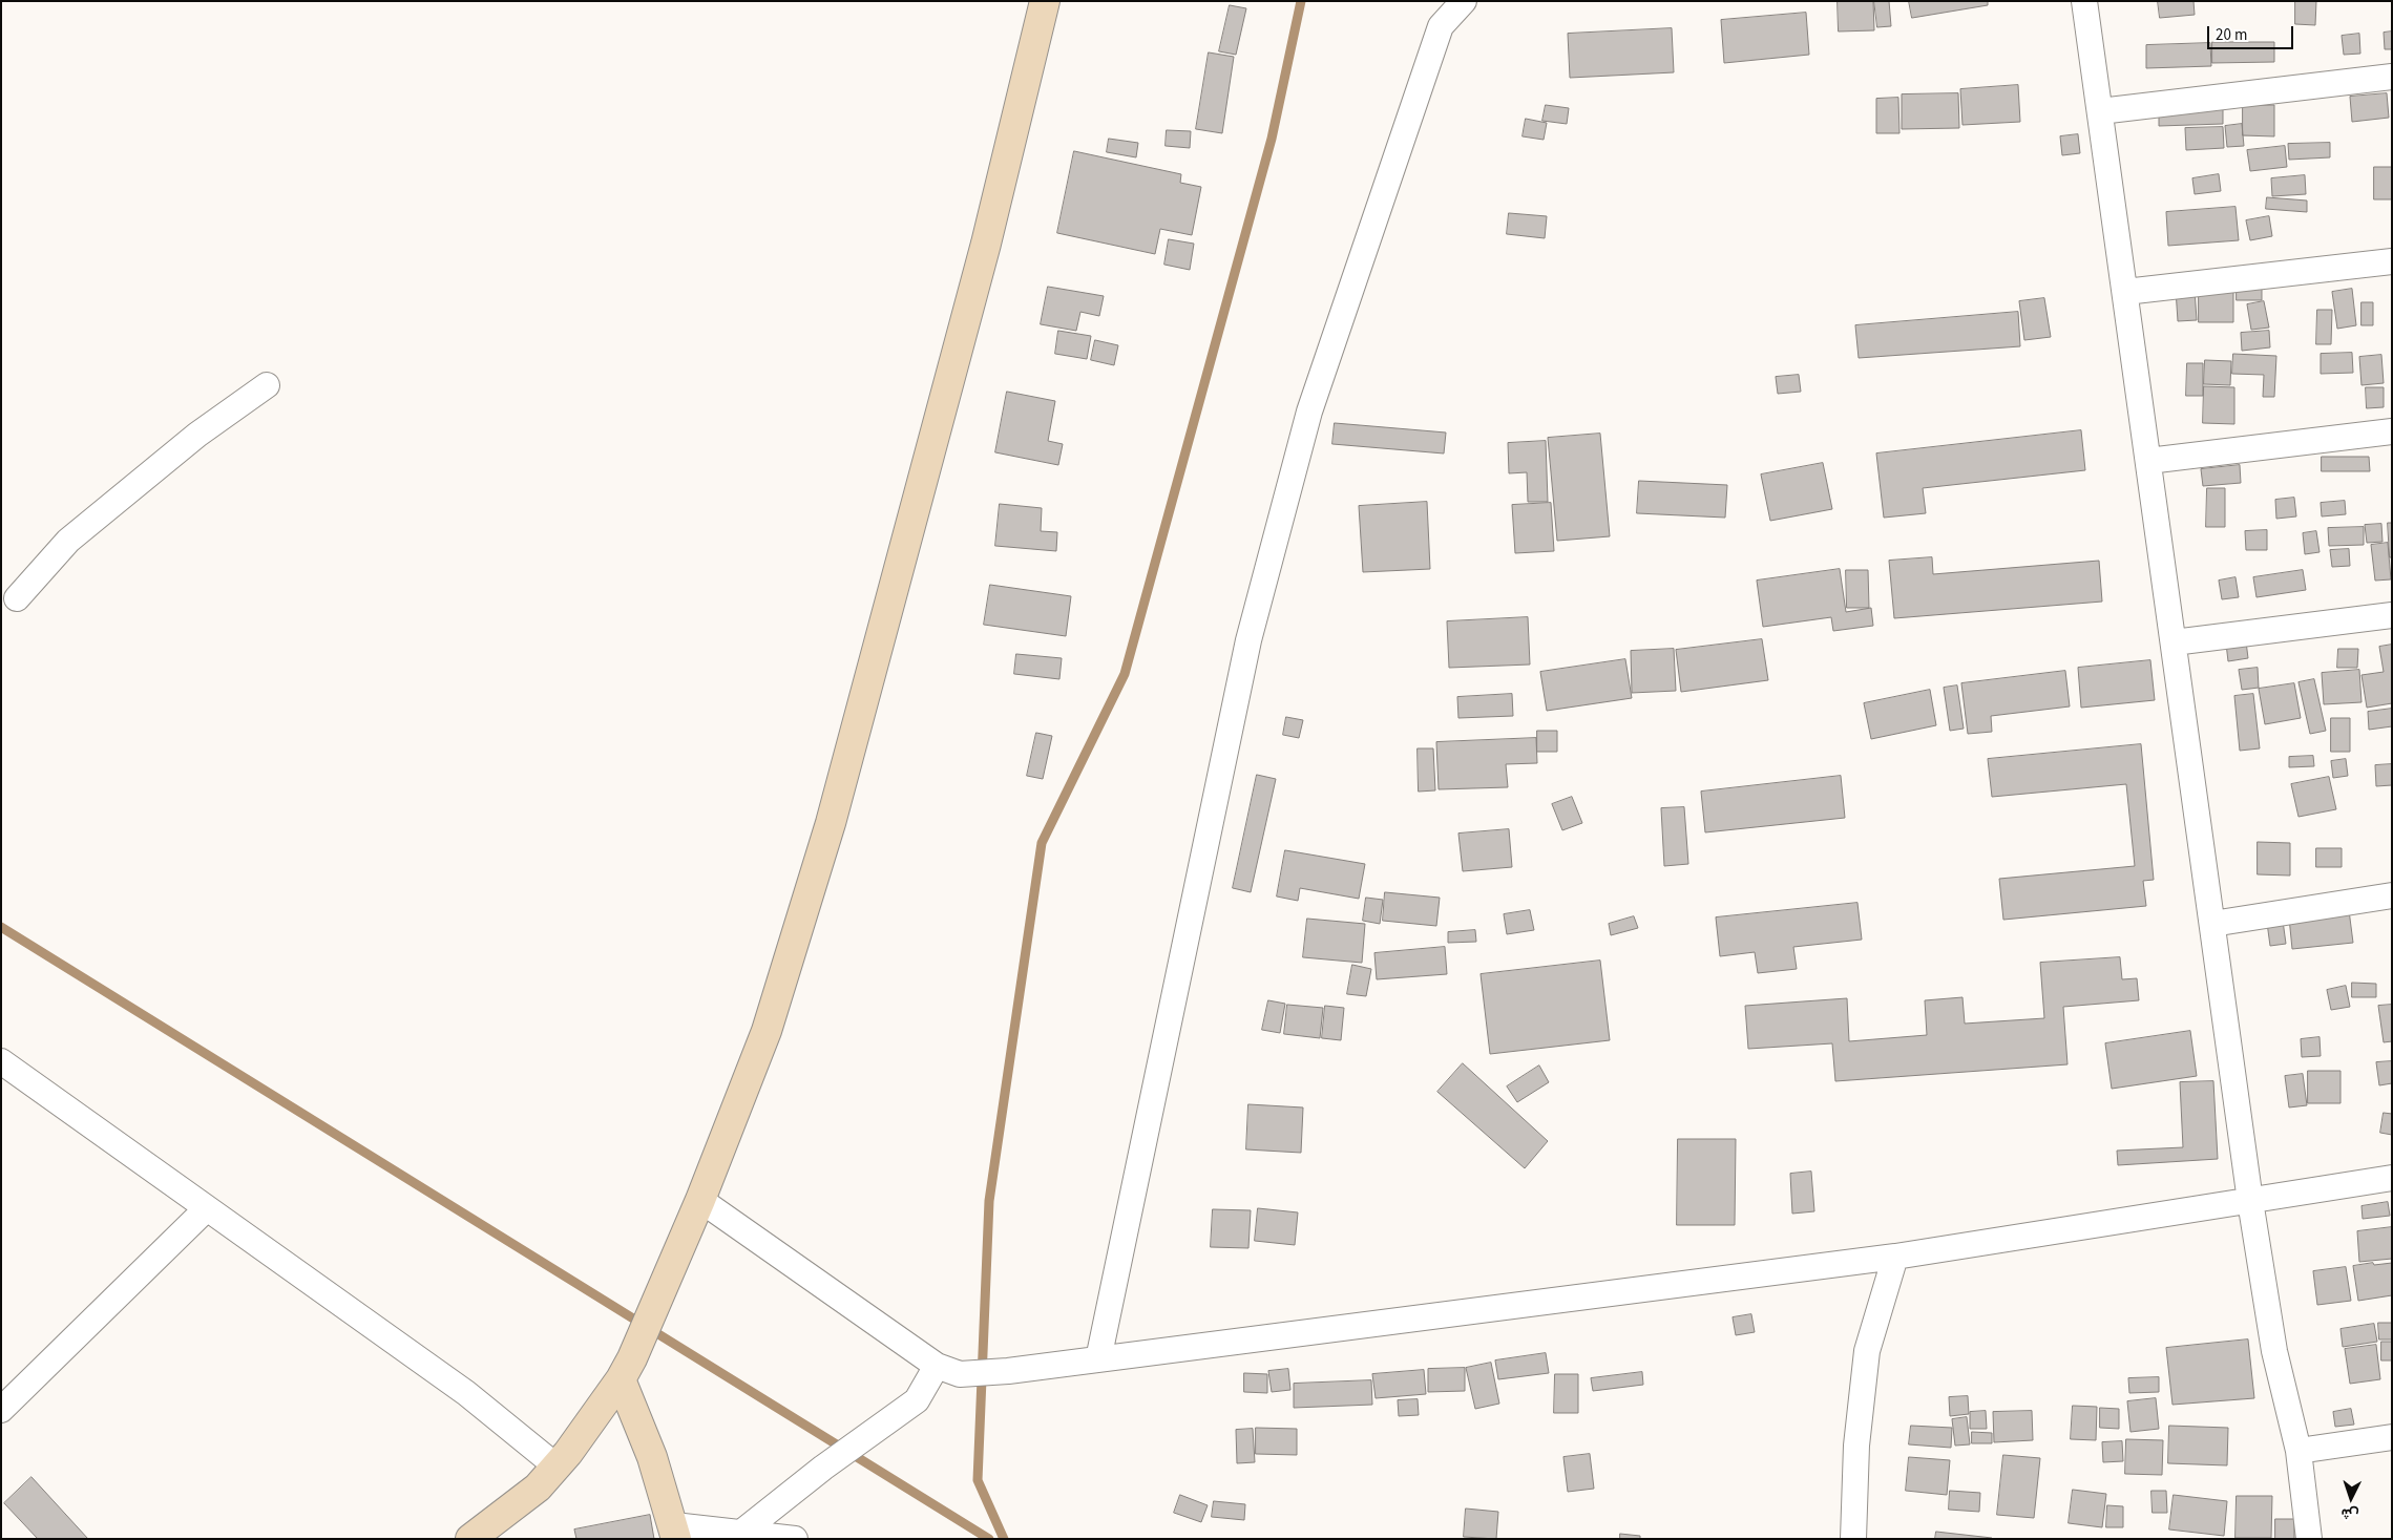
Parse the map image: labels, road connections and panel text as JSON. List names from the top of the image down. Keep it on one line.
{"scale_bar":"20 m","north":"bottom"}
